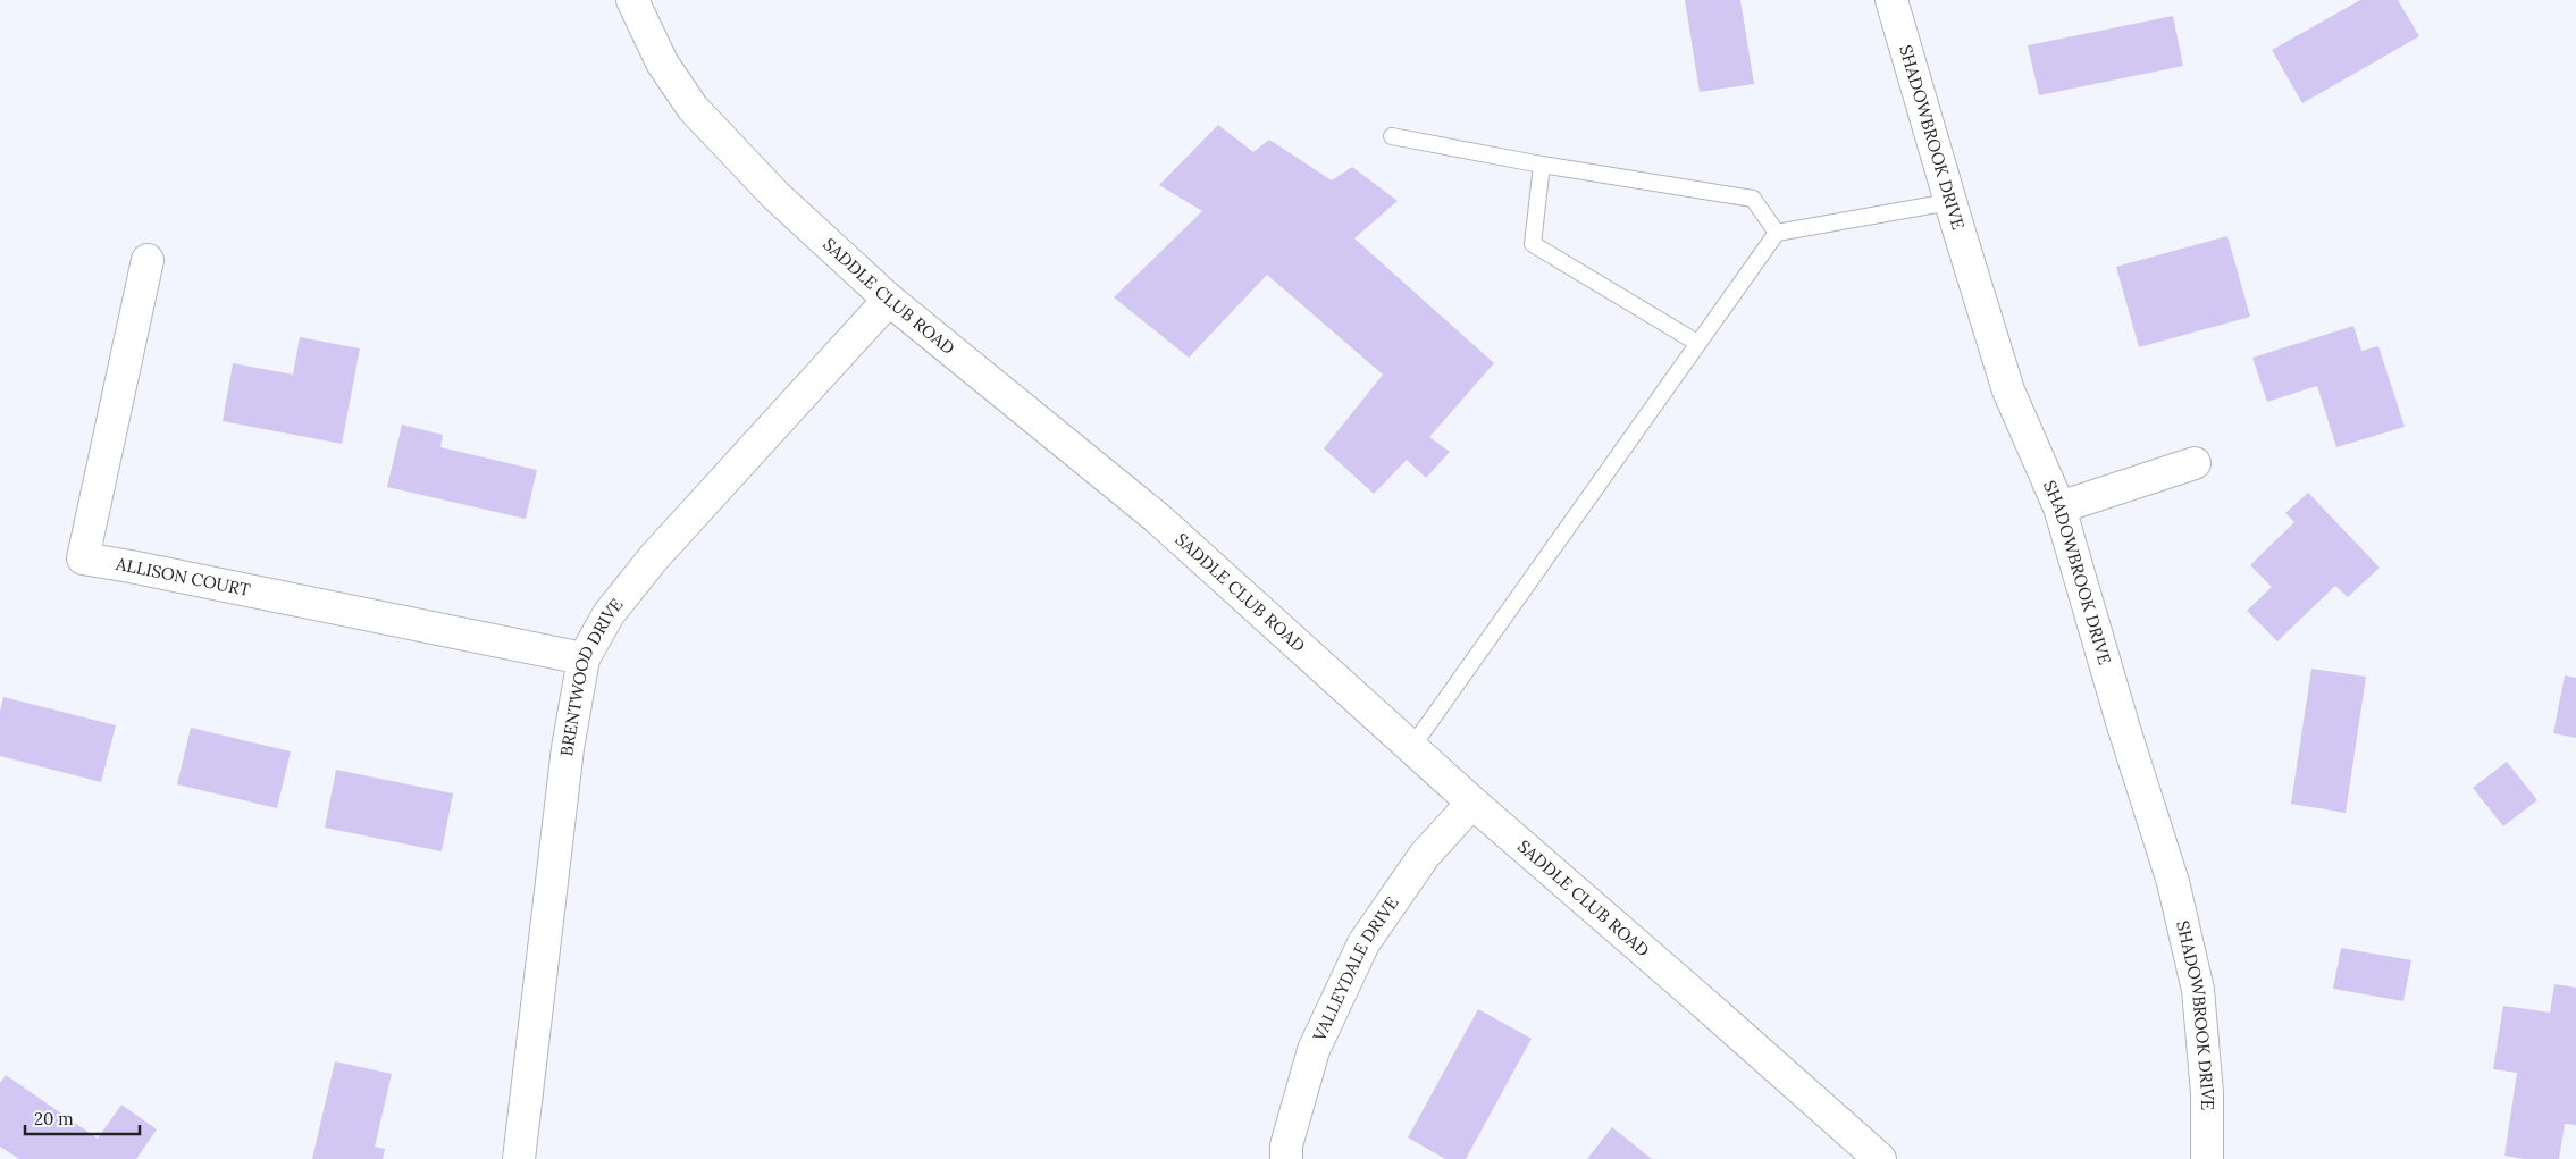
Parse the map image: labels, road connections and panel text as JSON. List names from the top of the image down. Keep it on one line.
{"streets":{"street":["SHADOWBROOK DRIVE","SADDLE CLUB ROAD","ALLISON COURT","BRENTWOOD DRIVE","VALLEYDALE DRIVE"]},"crossings":[["SADDLE CLUB ROAD","BRENTWOOD DRIVE"],["SADDLE CLUB ROAD","VALLEYDALE DRIVE"],["ALLISON COURT","BRENTWOOD DRIVE"]],"scale_bar":"20 m"}
